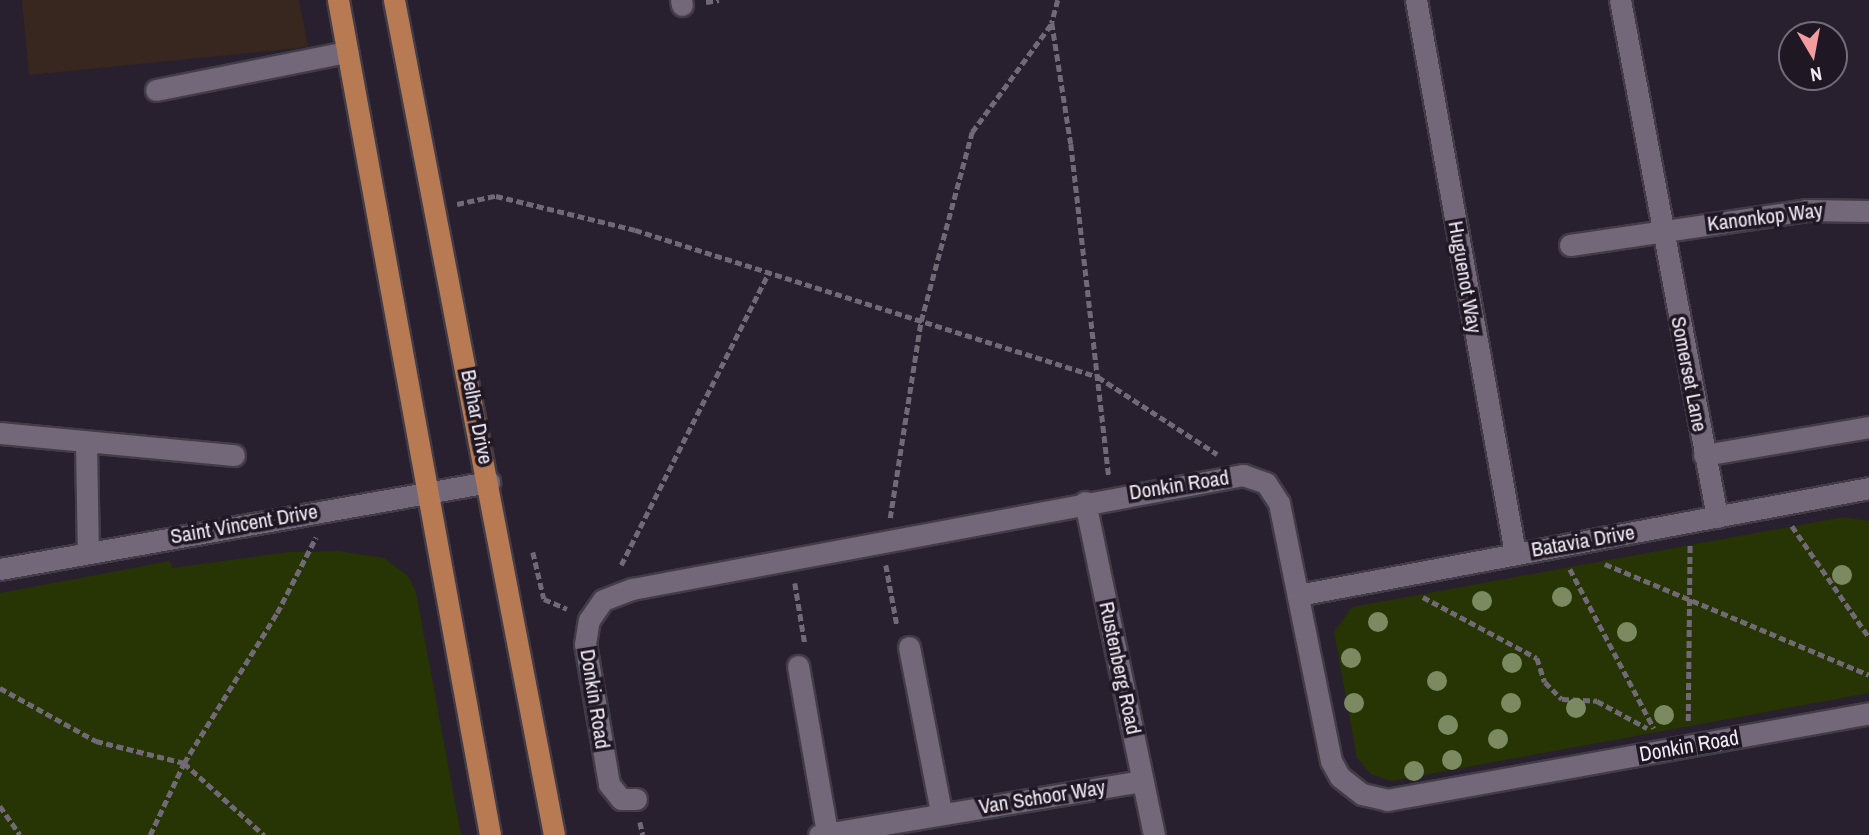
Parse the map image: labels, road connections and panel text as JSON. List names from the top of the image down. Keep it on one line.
{"streets":{"main road":["Belhar Drive"],"street":["Kanonkop Way","Huguenot Way","Somerset Lane","Donkin Road","Saint Vincent Drive","Batavia Drive","Rustenberg Road","Van Schoor Way"]},"crossings":[["Kanonkop Way","Somerset Lane"],["Huguenot Way","Batavia Drive"],["Somerset Lane","Batavia Drive"],["Belhar Drive","Saint Vincent Drive"],["Donkin Road","Batavia Drive"],["Donkin Road","Rustenberg Road"],["Rustenberg Road","Van Schoor Way"]],"north":"bottom"}
